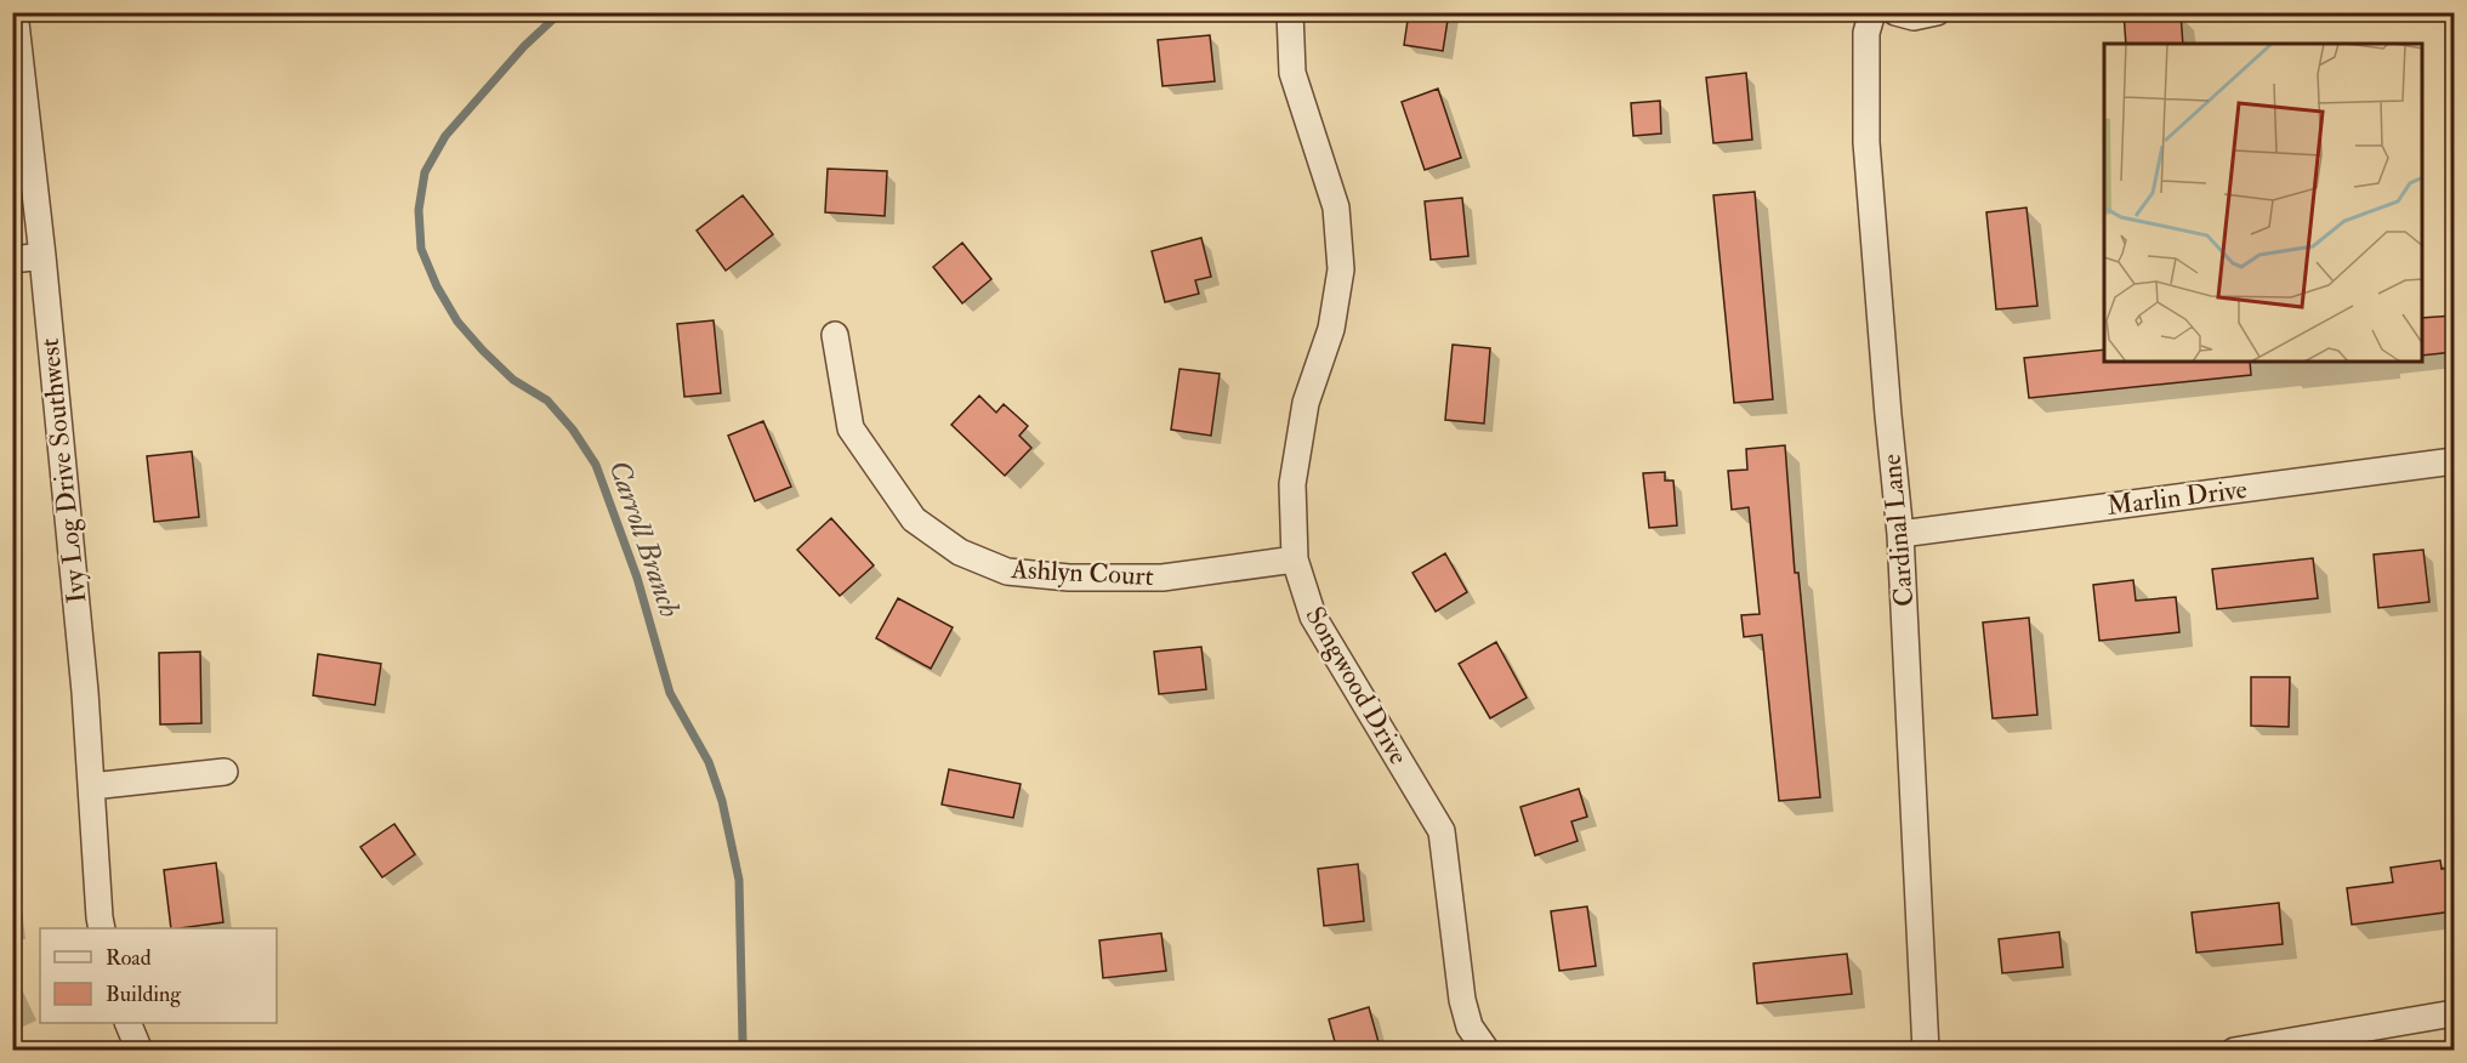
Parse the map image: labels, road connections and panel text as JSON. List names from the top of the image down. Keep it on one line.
{"streets":{"street":["Ivy Log Drive Southwest","Marlin Drive","Cardinal Lane","Ashlyn Court","Songwood Drive"]},"crossings":[["Marlin Drive","Cardinal Lane"],["Ashlyn Court","Songwood Drive"]],"water":["Carroll Branch"],"legend":["Road","Building"]}
